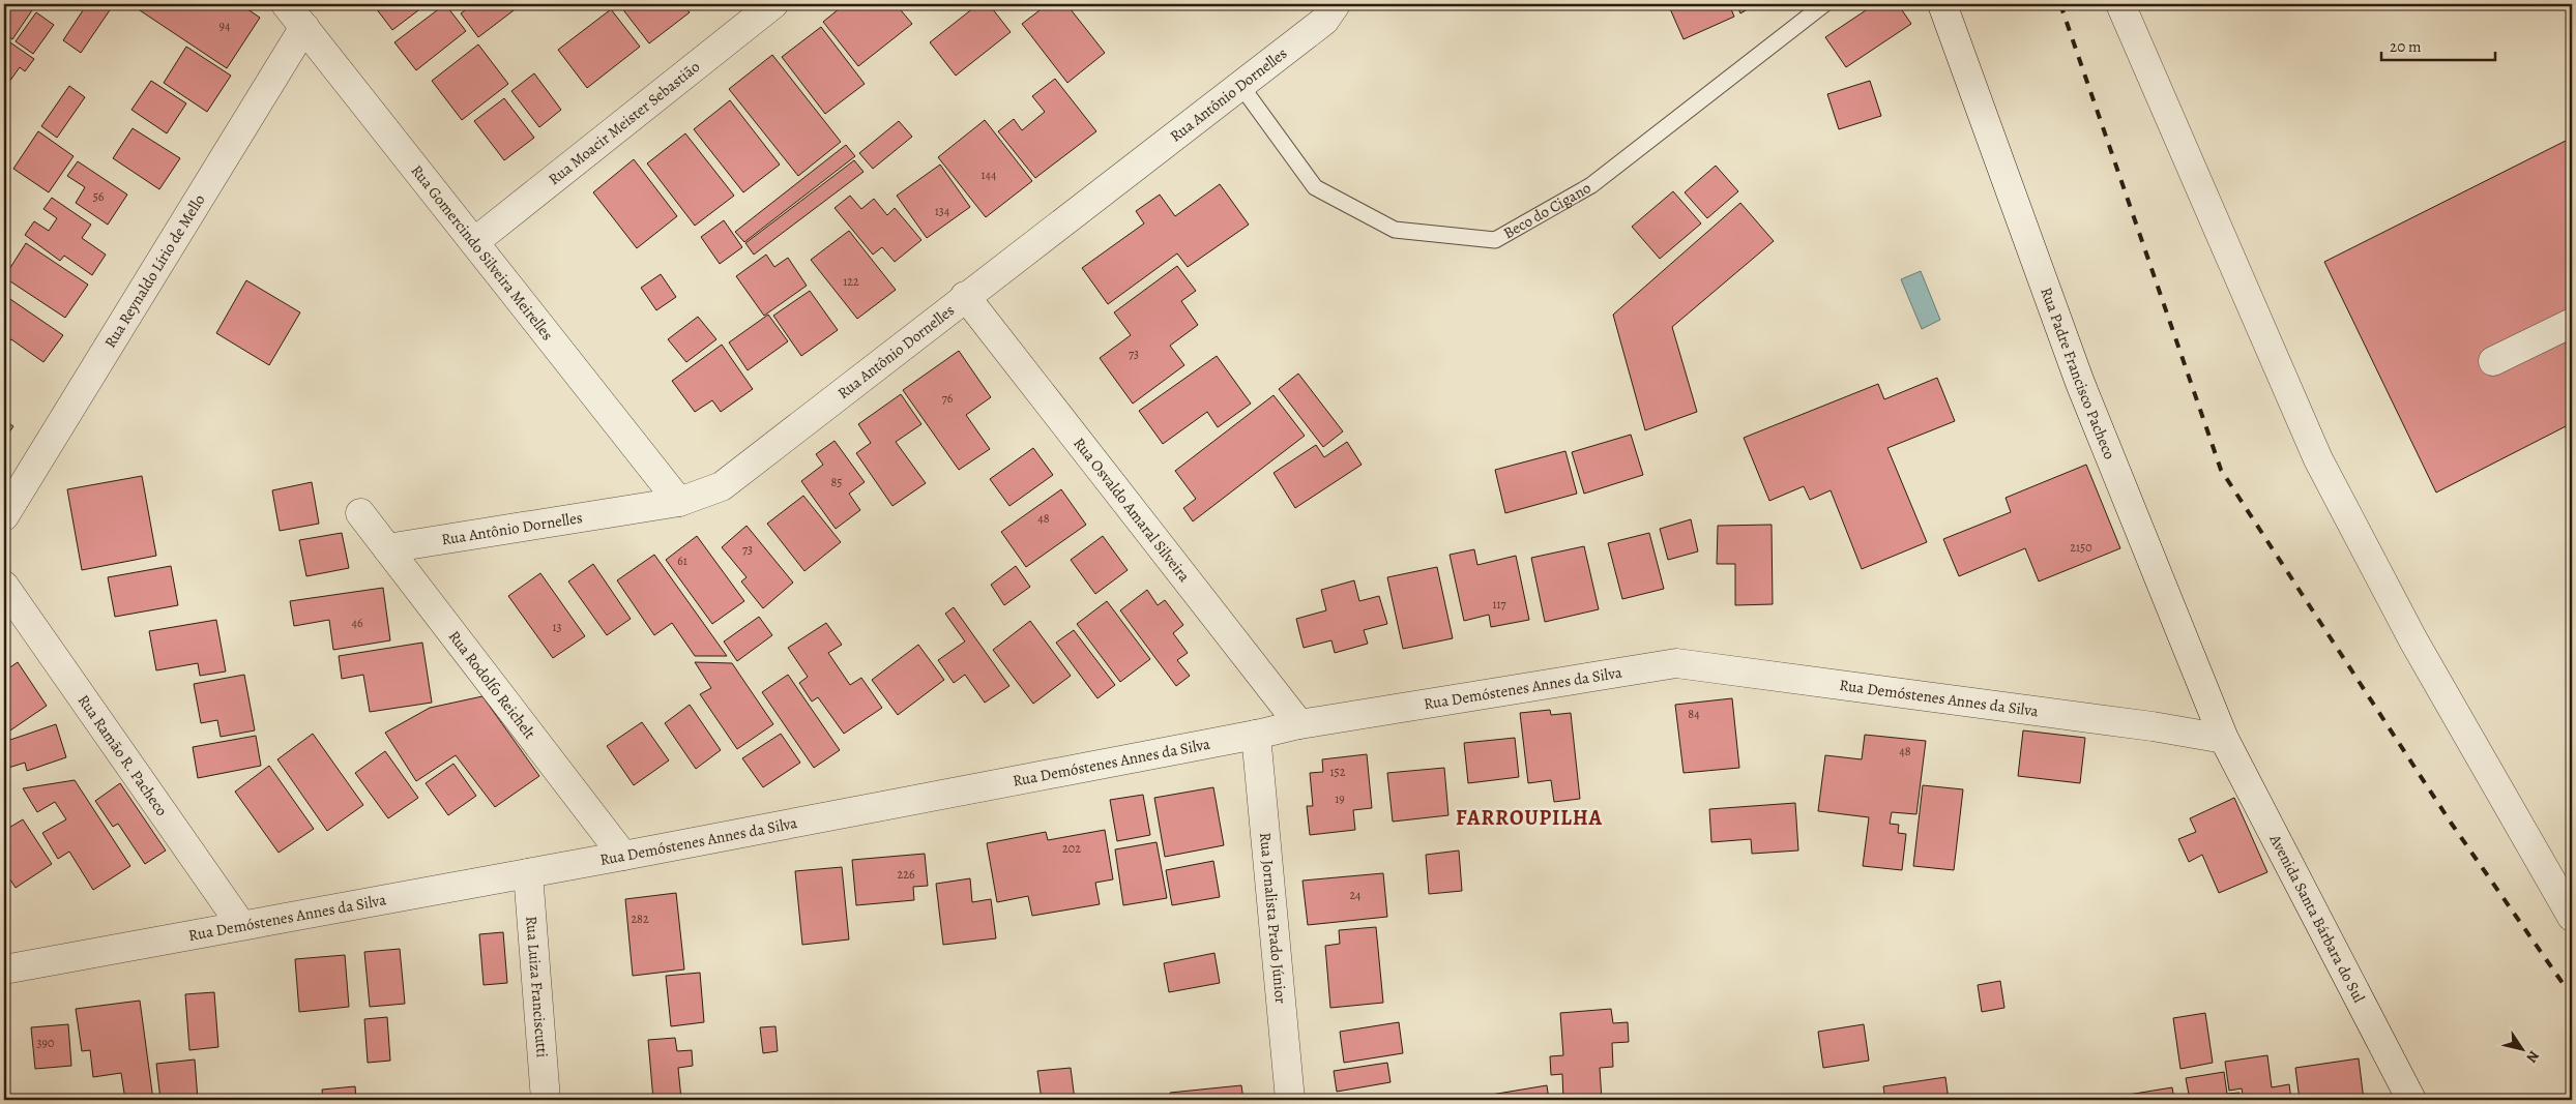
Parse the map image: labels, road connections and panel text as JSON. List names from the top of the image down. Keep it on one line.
{"streets":{"street":["Rua Antônio Dornelles","Rua Moacir Meister Sebastião","Rua Gomercindo Silveira Meirelles","Rua Reynaldo Lírio de Mello","Rua Padre Francisco Pacheco","Rua Osvaldo Amaral Silveira","Rua Rodolfo Reichelt","Rua Demóstenes Annes da Silva","Rua Ramão R. Pacheco","Rua Jornalista Prado Júnior","Avenida Santa Bárbara do Sul","Rua Luiza Franciscutti"],"lane":["Beco do Cigano"]},"crossings":[["Rua Antônio Dornelles","Beco do Cigano"],["Rua Antônio Dornelles","Rua Gomercindo Silveira Meirelles"],["Rua Antônio Dornelles","Rua Osvaldo Amaral Silveira"],["Rua Antônio Dornelles","Rua Rodolfo Reichelt"],["Rua Moacir Meister Sebastião","Rua Gomercindo Silveira Meirelles"],["Rua Gomercindo Silveira Meirelles","Rua Reynaldo Lírio de Mello"],["Rua Padre Francisco Pacheco","Rua Demóstenes Annes da Silva"],["Rua Padre Francisco Pacheco","Avenida Santa Bárbara do Sul"],["Rua Osvaldo Amaral Silveira","Rua Demóstenes Annes da Silva"],["Rua Rodolfo Reichelt","Rua Demóstenes Annes da Silva"],["Rua Demóstenes Annes da Silva","Rua Ramão R. Pacheco"],["Rua Demóstenes Annes da Silva","Rua Jornalista Prado Júnior"],["Rua Demóstenes Annes da Silva","Avenida Santa Bárbara do Sul"],["Rua Demóstenes Annes da Silva","Rua Luiza Franciscutti"]],"districts":["FARROUPILHA"],"house_numbers":["94","144","56","134","122","73","76","85","48","2150","73","61","117","46","13","84","48","152","19","202","226","24","282","390"],"scale_bar":"20 m","north":"bottom right"}
